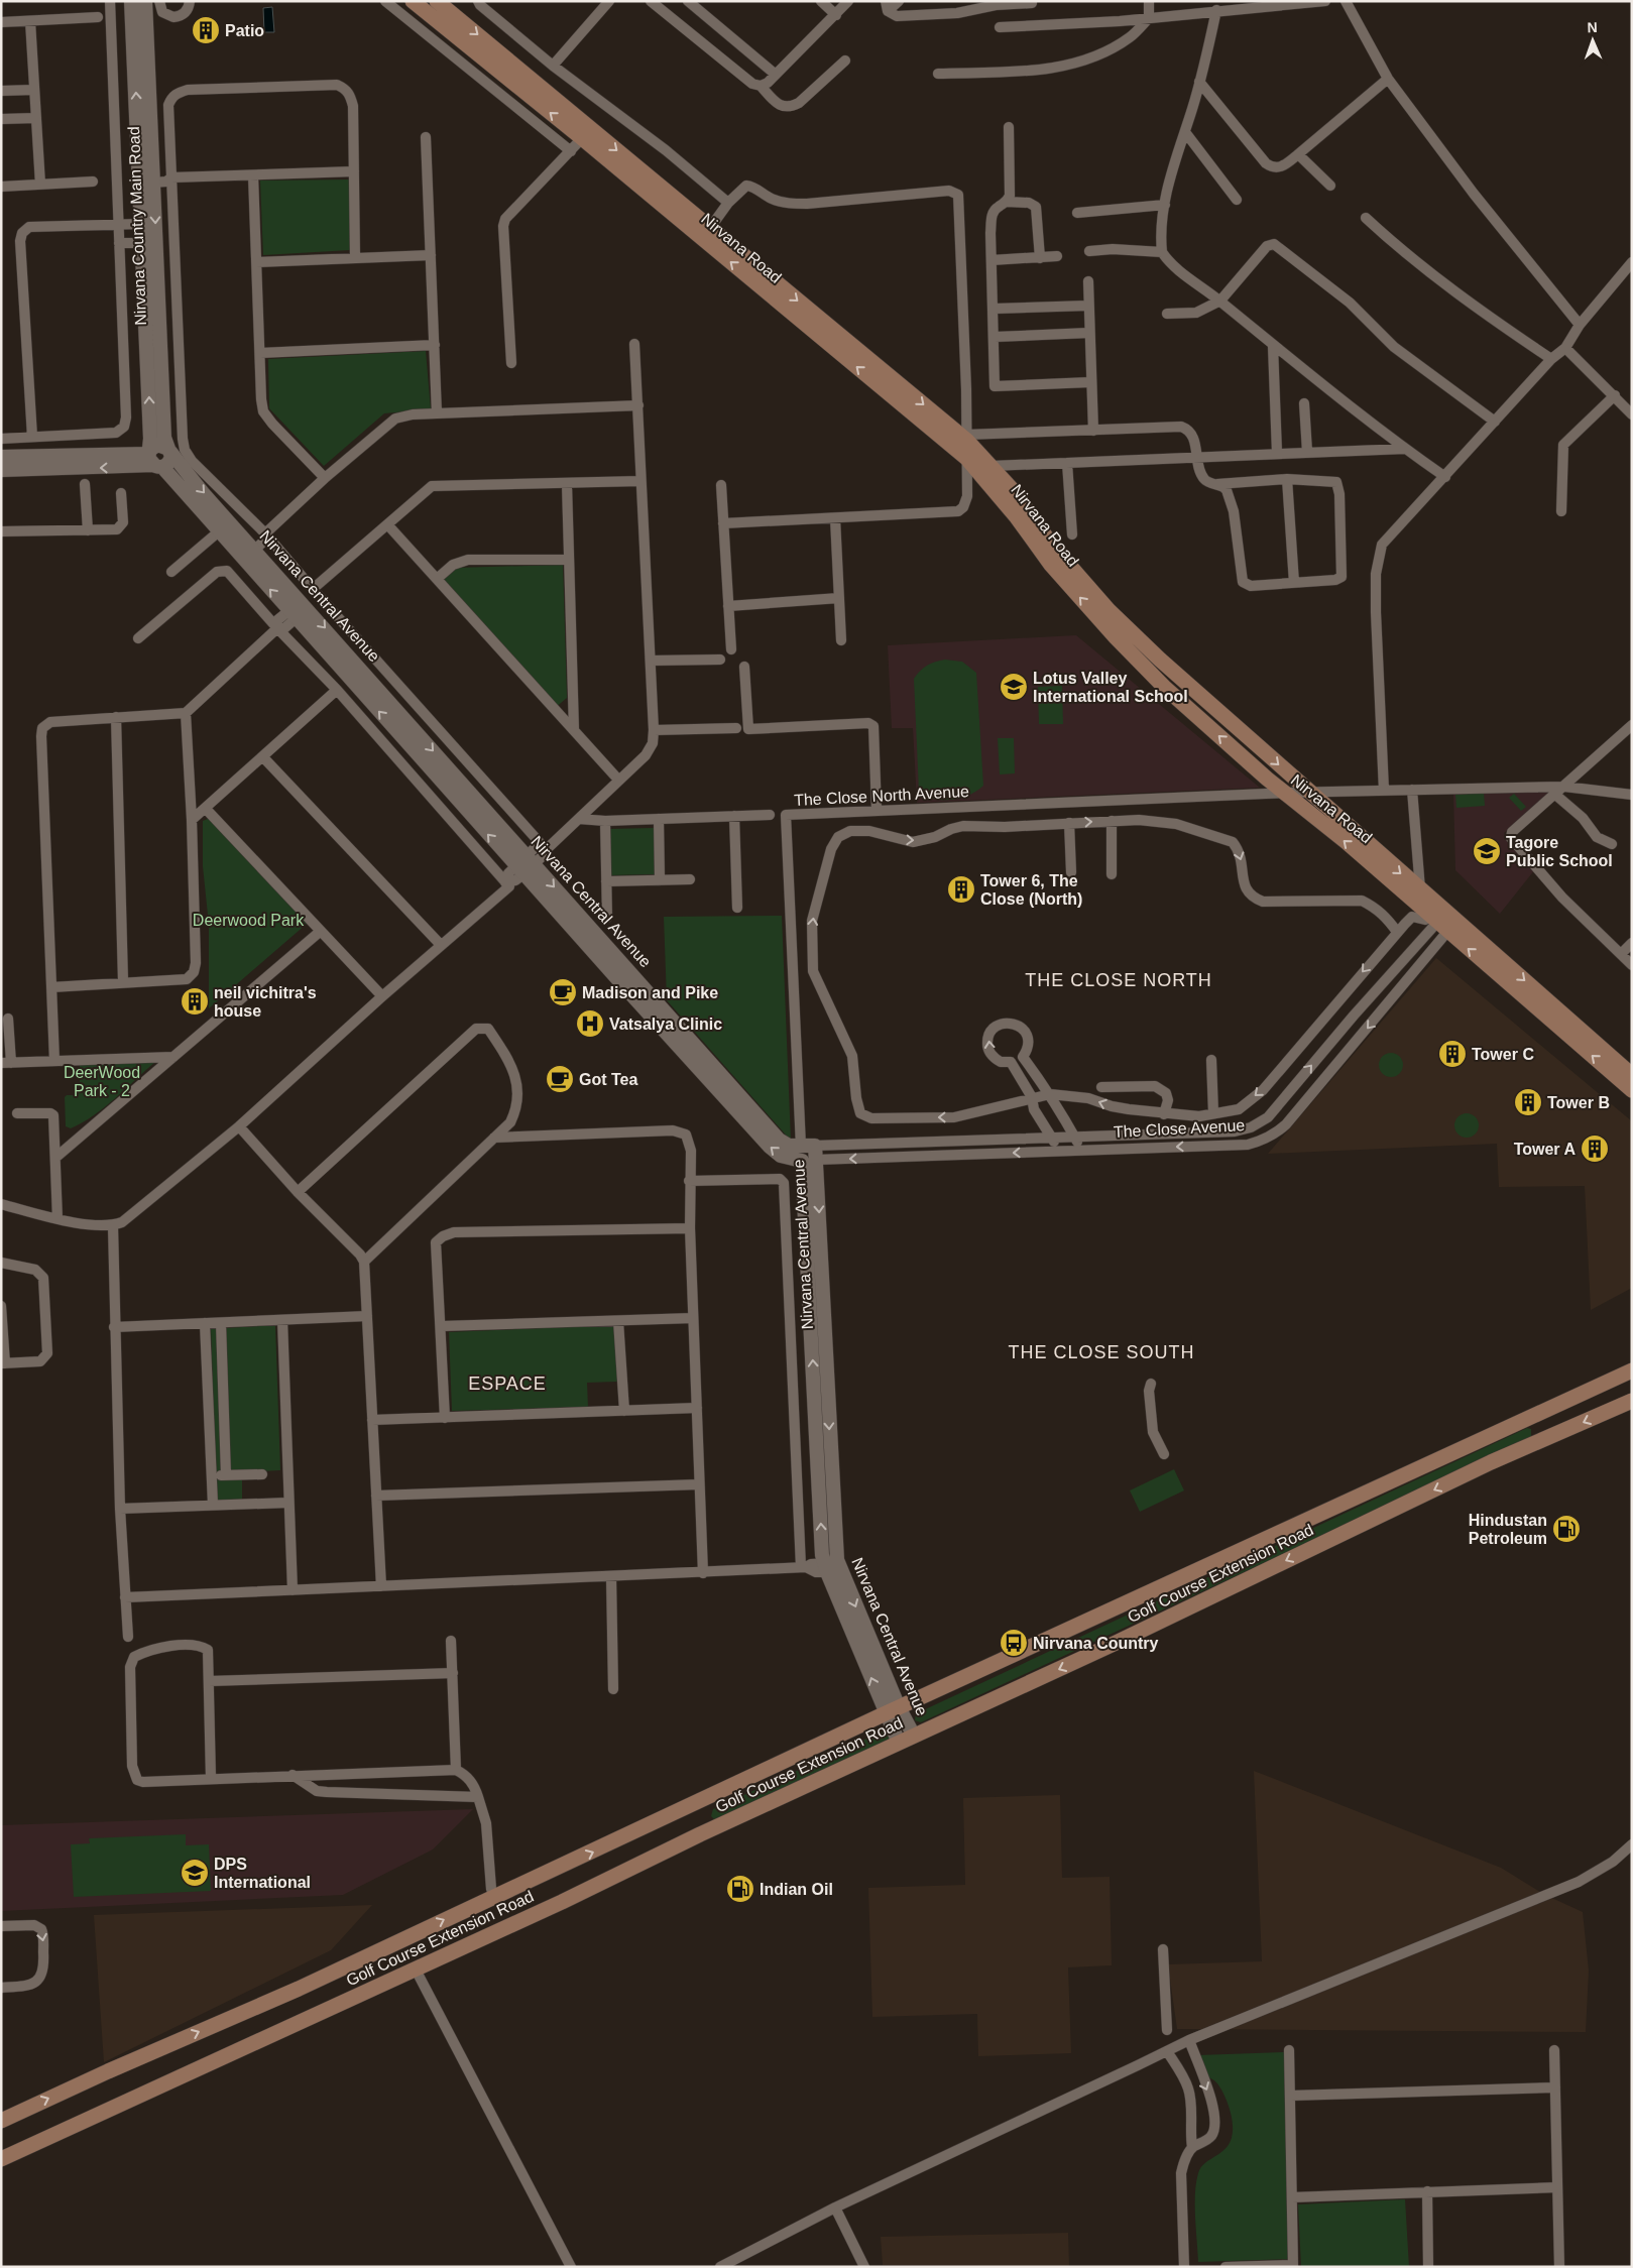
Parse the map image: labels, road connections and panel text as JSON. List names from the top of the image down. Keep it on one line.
{"streets":{"main road":["Nirvana Road","Golf Course Extension Road"],"street":["Nirvana Country Main Road","Nirvana Central Avenue","The Close North Avenue","The Close Avenue"]},"crossings":[["Nirvana Country Main Road","Nirvana Central Avenue"],["Nirvana Road","The Close North Avenue"],["Nirvana Road","The Close Avenue"],["Nirvana Central Avenue","The Close North Avenue"],["Nirvana Central Avenue","The Close Avenue"],["Nirvana Central Avenue","Golf Course Extension Road"]],"districts":["THE CLOSE NORTH","THE CLOSE SOUTH","ESPACE"],"parks":["Deerwood Park","DeerWood Park - 2"],"places":{"building":["Patio","Tower 6, The Close (North)","neil vichitra's house","Tower C","Tower B","Tower A"],"school or university":["Lotus Valley International School","Tagore Public School","DPS International"],"cafe":["Madison and Pike","Got Tea"],"hospital":["Vatsalya Clinic"],"fuel station":["Hindustan Petroleum","Indian Oil"],"bus stop":["Nirvana Country"]},"north":"top"}
